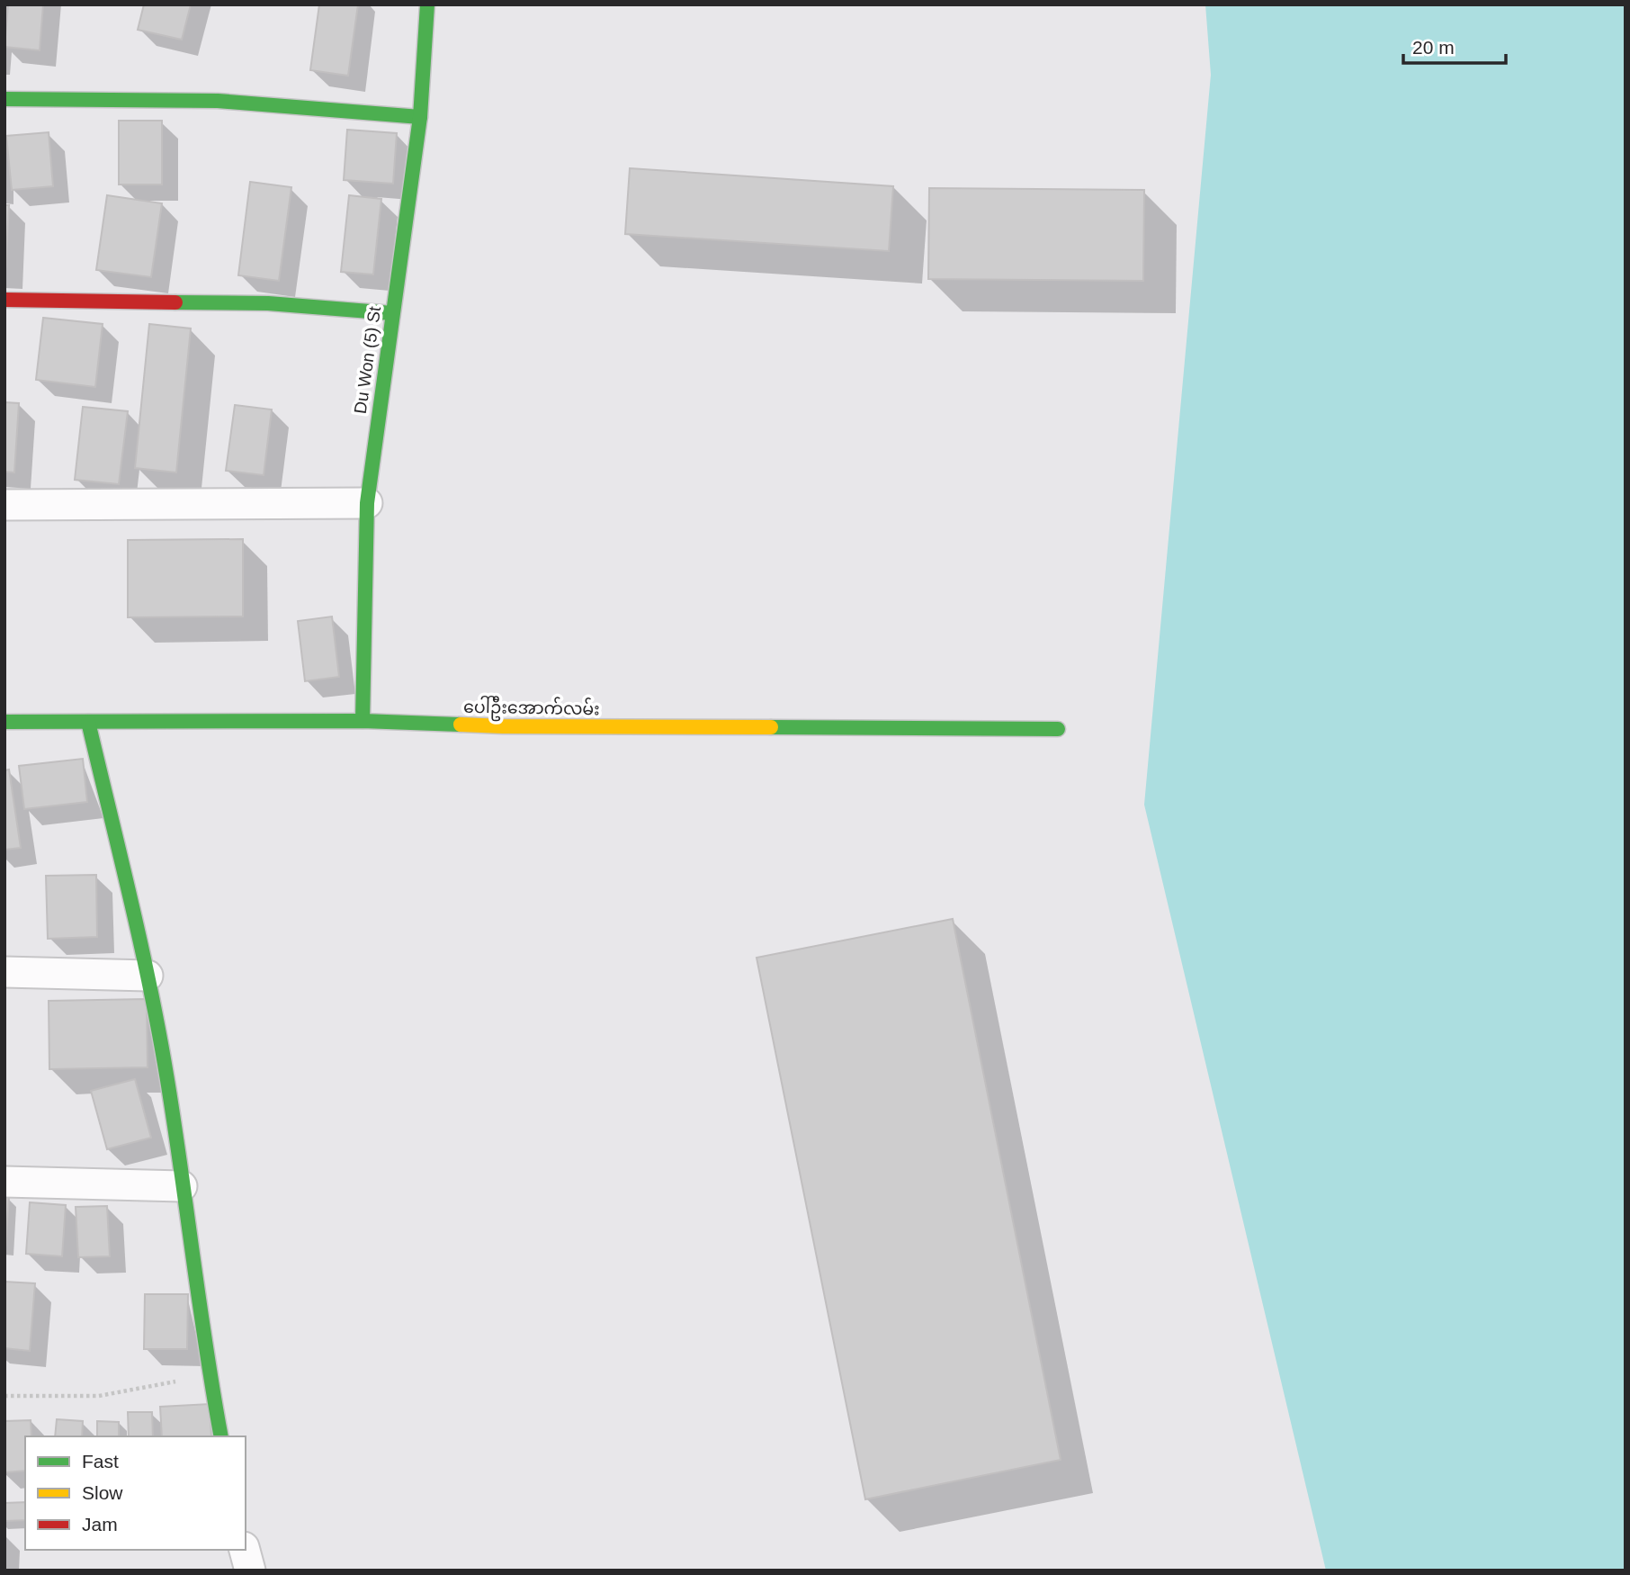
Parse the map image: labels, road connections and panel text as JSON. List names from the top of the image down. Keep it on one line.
{"streets":{"street":["Du Won (5) St","ပေါ်ဦးအောက်လမ်း"]},"crossings":[["Du Won (5) St","ပေါ်ဦးအောက်လမ်း"]],"legend":["Fast","Slow","Jam"],"scale_bar":"20 m"}
